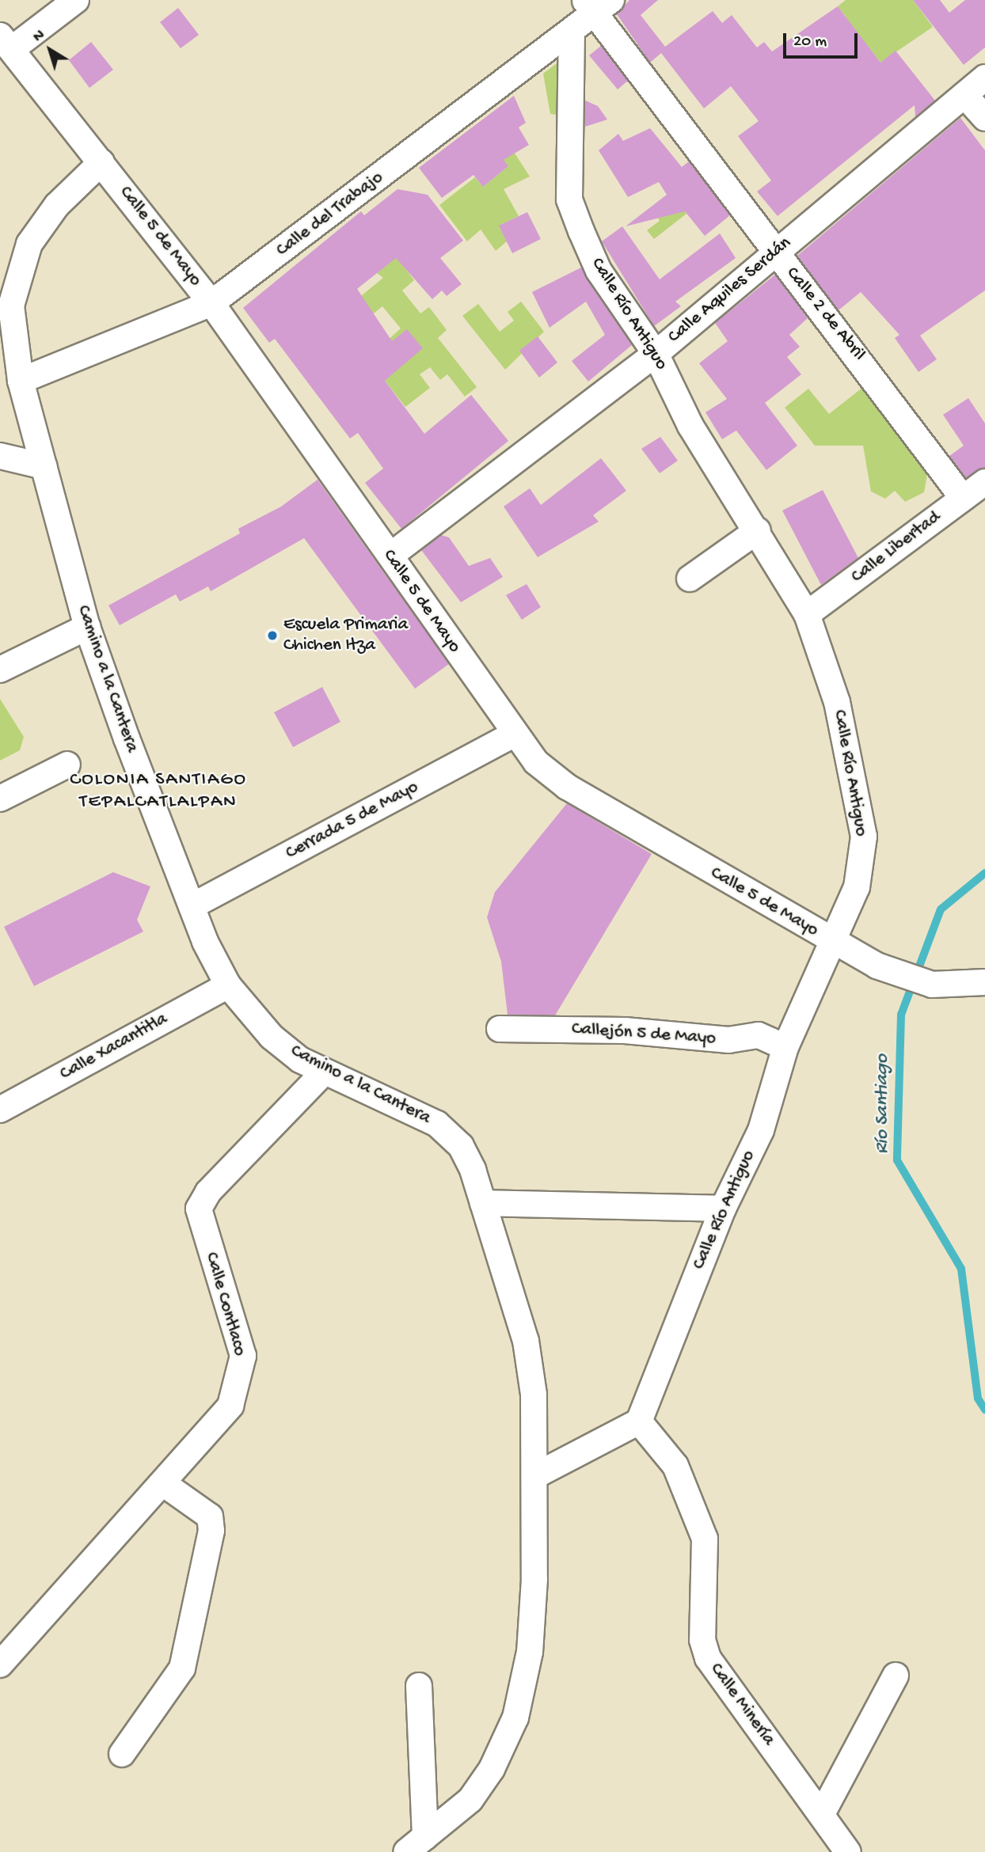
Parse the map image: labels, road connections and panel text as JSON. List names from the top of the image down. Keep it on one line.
{"streets":{"street":["Calle del Trabajo","Calle 5 de Mayo","Calle Aquiles Serdán","Calle Río Antiguo","Calle 2 de Abril","Calle Libertad","Camino a la Cantera","Cerrada 5 de Mayo","Callejón 5 de Mayo","Calle Xacantitla","Calle Contlaco","Calle Minería"]},"crossings":[["Calle del Trabajo","Calle 5 de Mayo"],["Calle del Trabajo","Calle Río Antiguo"],["Calle del Trabajo","Calle 2 de Abril"],["Calle del Trabajo","Camino a la Cantera"],["Calle 5 de Mayo","Calle Aquiles Serdán"],["Calle 5 de Mayo","Calle Río Antiguo"],["Calle 5 de Mayo","Camino a la Cantera"],["Calle 5 de Mayo","Cerrada 5 de Mayo"],["Calle Aquiles Serdán","Calle Río Antiguo"],["Calle Aquiles Serdán","Calle 2 de Abril"],["Calle Río Antiguo","Calle Libertad"],["Calle Río Antiguo","Callejón 5 de Mayo"],["Calle Río Antiguo","Calle Minería"],["Calle 2 de Abril","Calle Libertad"],["Camino a la Cantera","Cerrada 5 de Mayo"],["Camino a la Cantera","Calle Xacantitla"],["Camino a la Cantera","Calle Contlaco"]],"districts":["COLONIA SANTIAGO TEPALCATLALPAN"],"water":["Río Santiago"],"places":["Escuela Primaria Chichen Itza"],"scale_bar":"20 m","north":"top left"}
